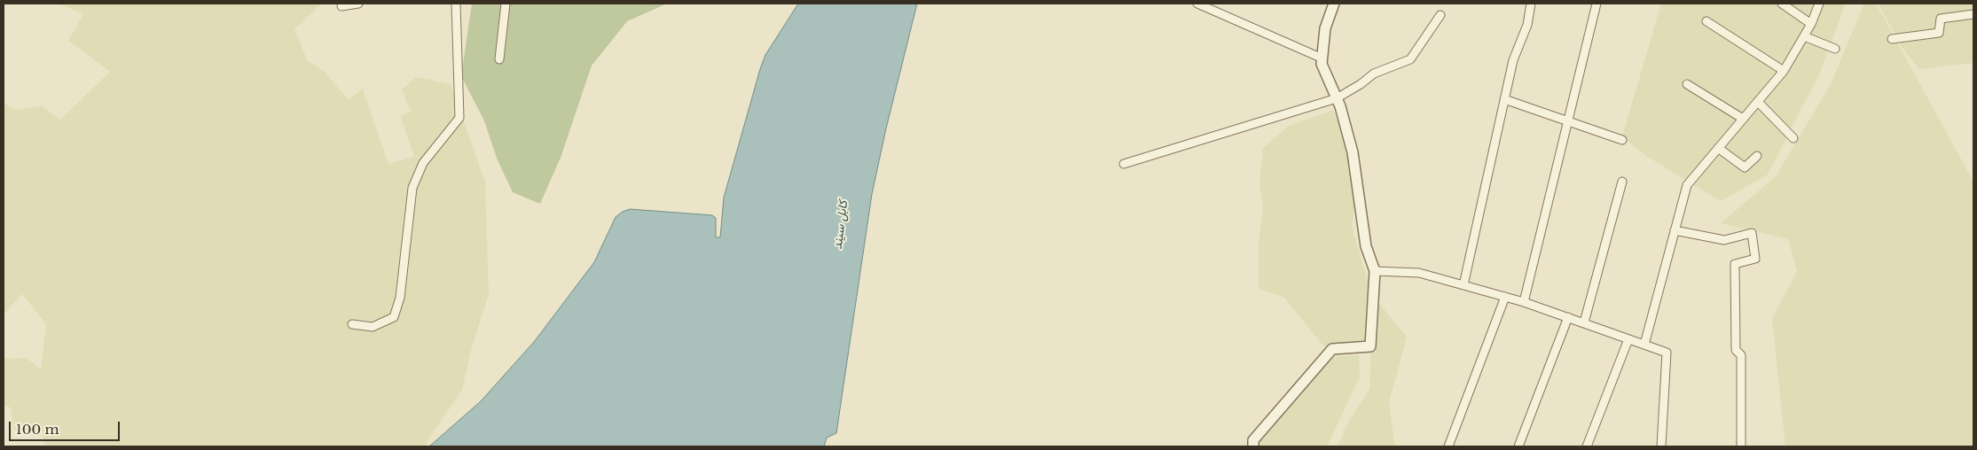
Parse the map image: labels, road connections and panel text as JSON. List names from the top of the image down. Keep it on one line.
{"water":["کابل سيند"],"scale_bar":"100 m"}
